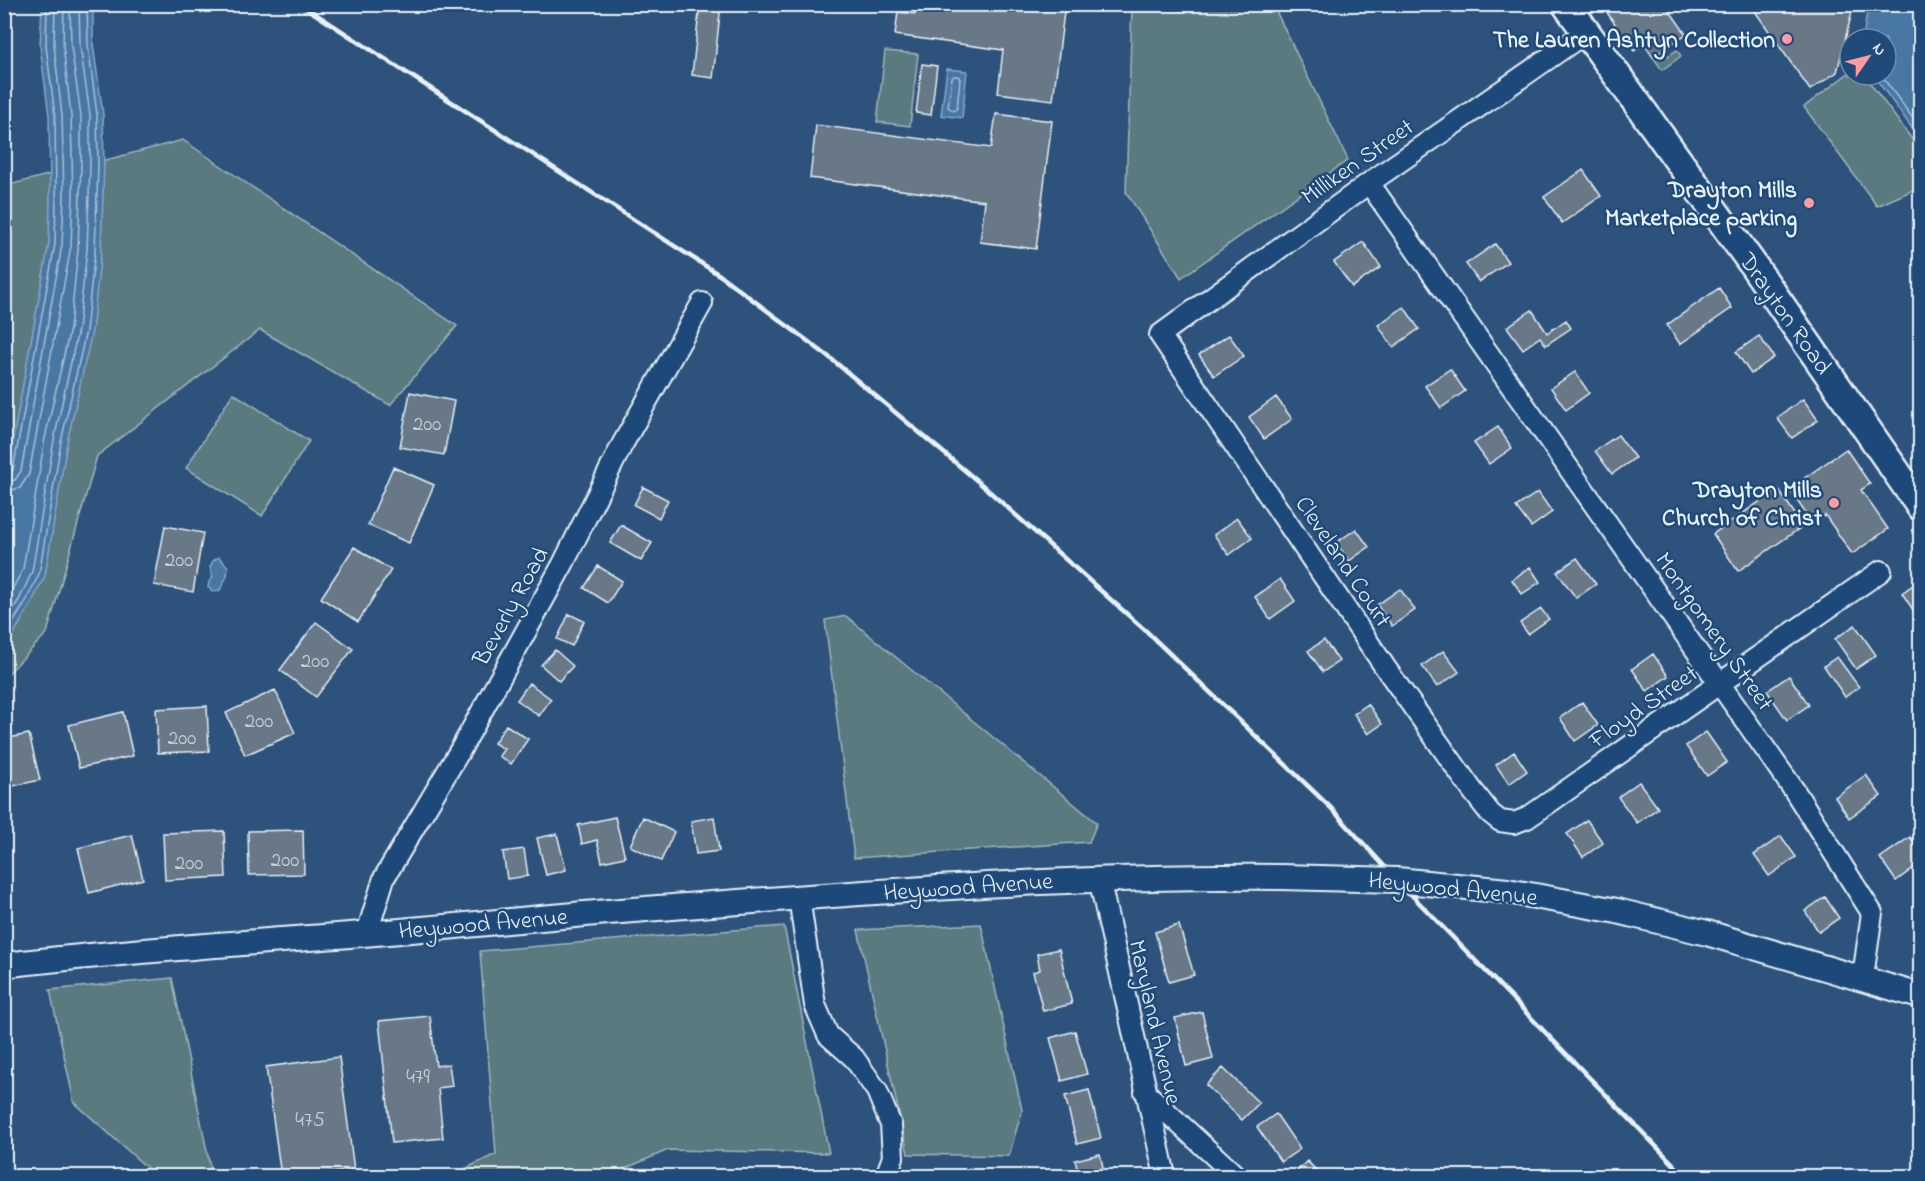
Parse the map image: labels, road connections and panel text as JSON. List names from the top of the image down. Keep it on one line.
{"streets":{"main road":["Drayton Road"],"street":["Milliken Street","Cleveland Court","Beverly Road","Montgomery Street","Floyd Street","Heywood Avenue","Maryland Avenue"]},"crossings":[["Milliken Street","Drayton Road"],["Milliken Street","Cleveland Court"],["Milliken Street","Montgomery Street"],["Cleveland Court","Floyd Street"],["Beverly Road","Heywood Avenue"],["Montgomery Street","Floyd Street"],["Montgomery Street","Heywood Avenue"],["Heywood Avenue","Maryland Avenue"]],"places":["The Lauren Ashtyn Collection","Drayton Mills Marketplace parking","Drayton Mills Church of Christ"],"house_numbers":["200","200","200","200","200","200","200","479","475"],"north":"top right"}
